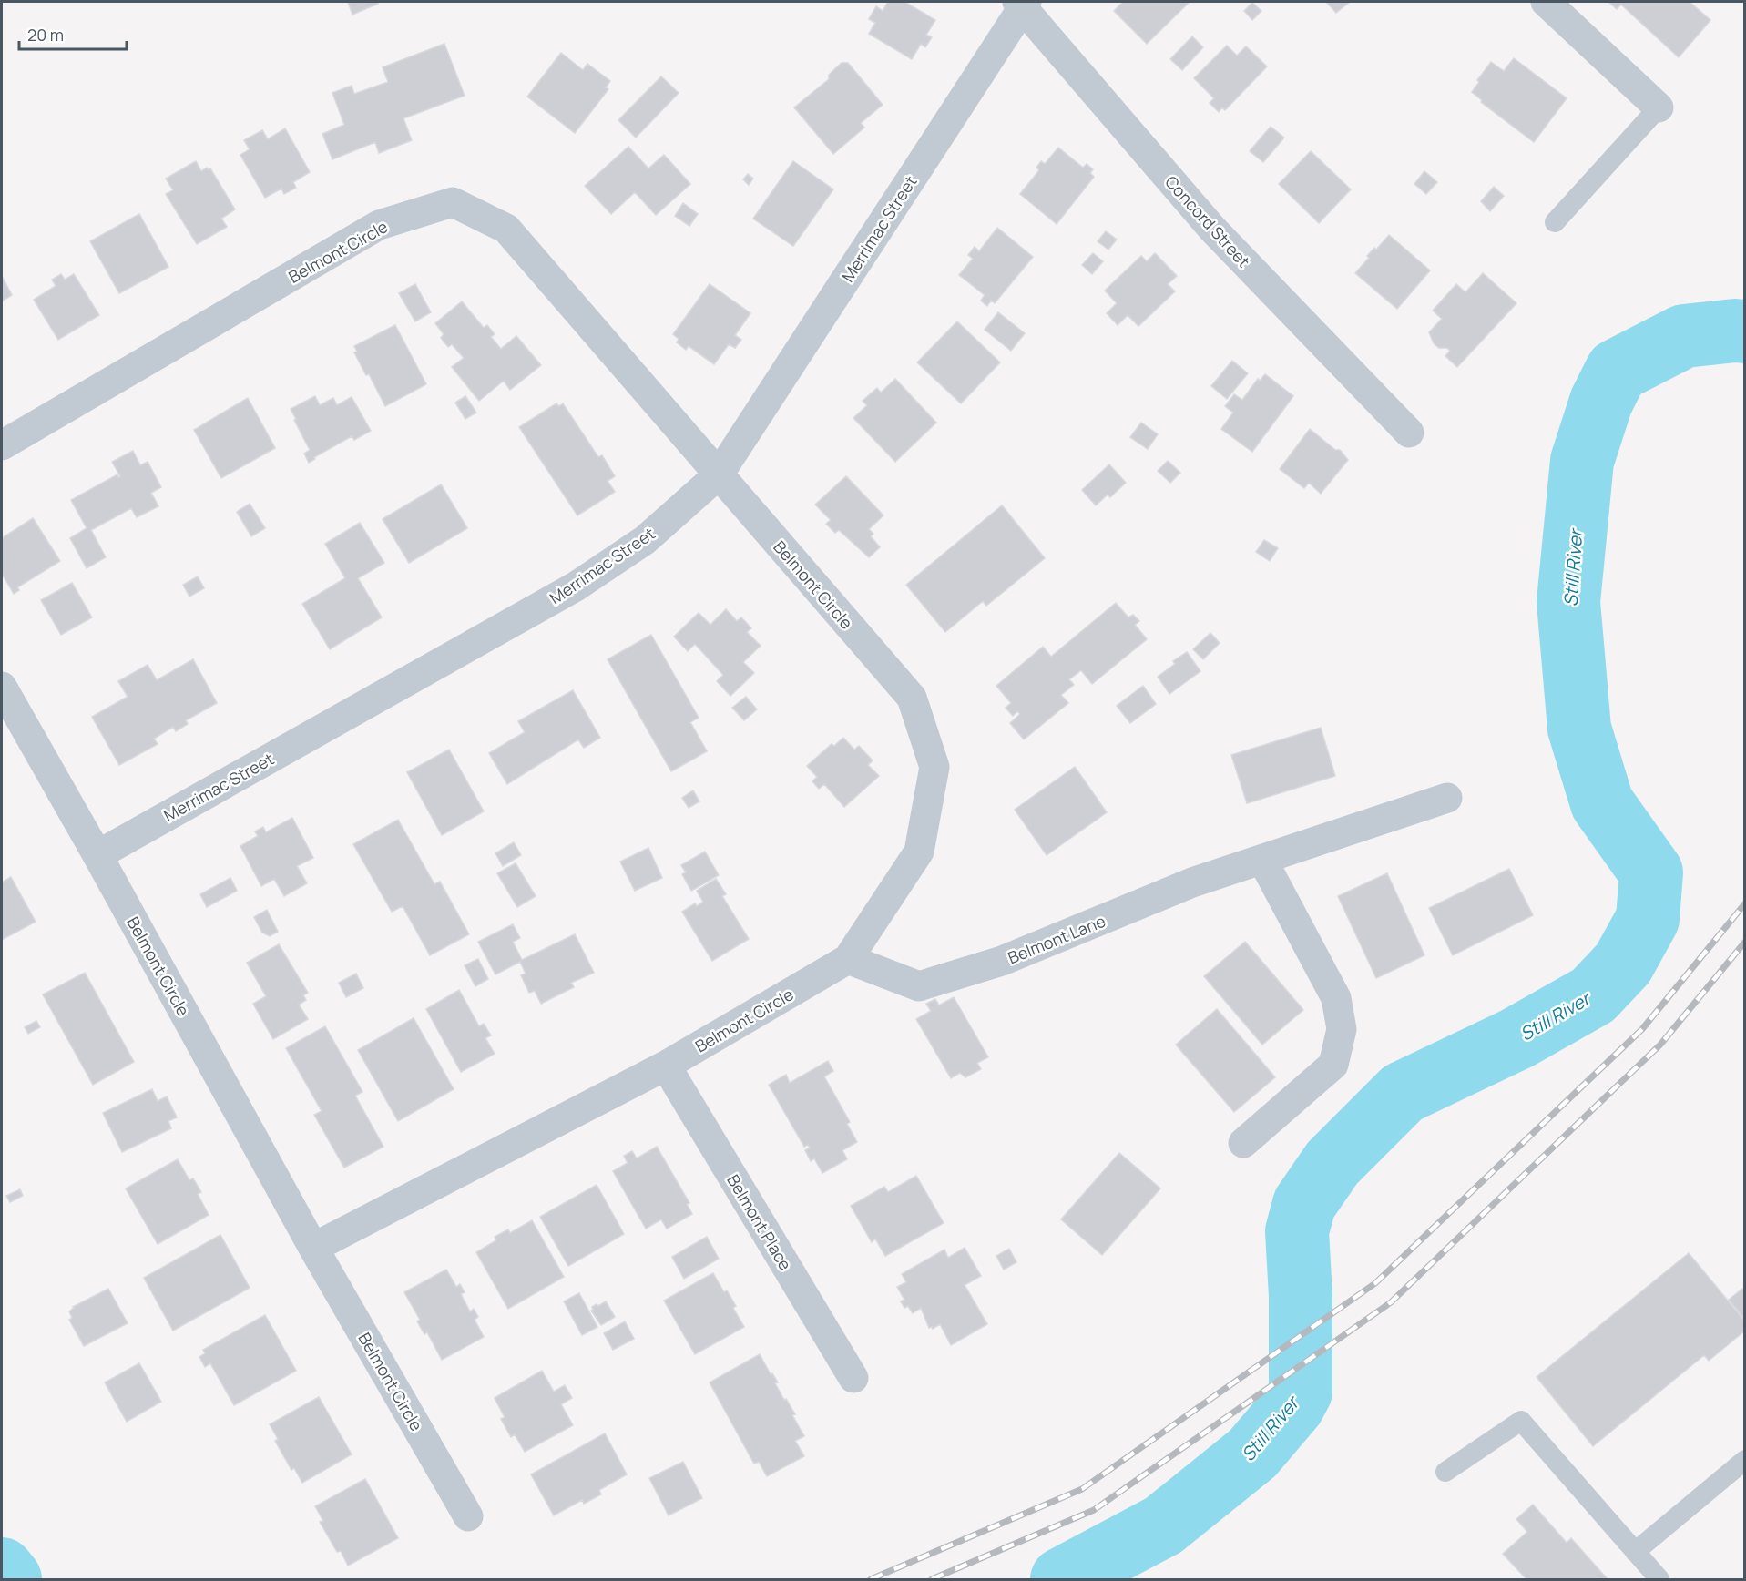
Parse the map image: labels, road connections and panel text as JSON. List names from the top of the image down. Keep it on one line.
{"streets":{"street":["Concord Street","Merrimac Street","Belmont Circle","Belmont Lane","Belmont Place"]},"crossings":[["Concord Street","Merrimac Street"],["Merrimac Street","Belmont Circle"],["Belmont Circle","Belmont Lane"],["Belmont Circle","Belmont Place"]],"water":["Still River"],"scale_bar":"20 m"}
